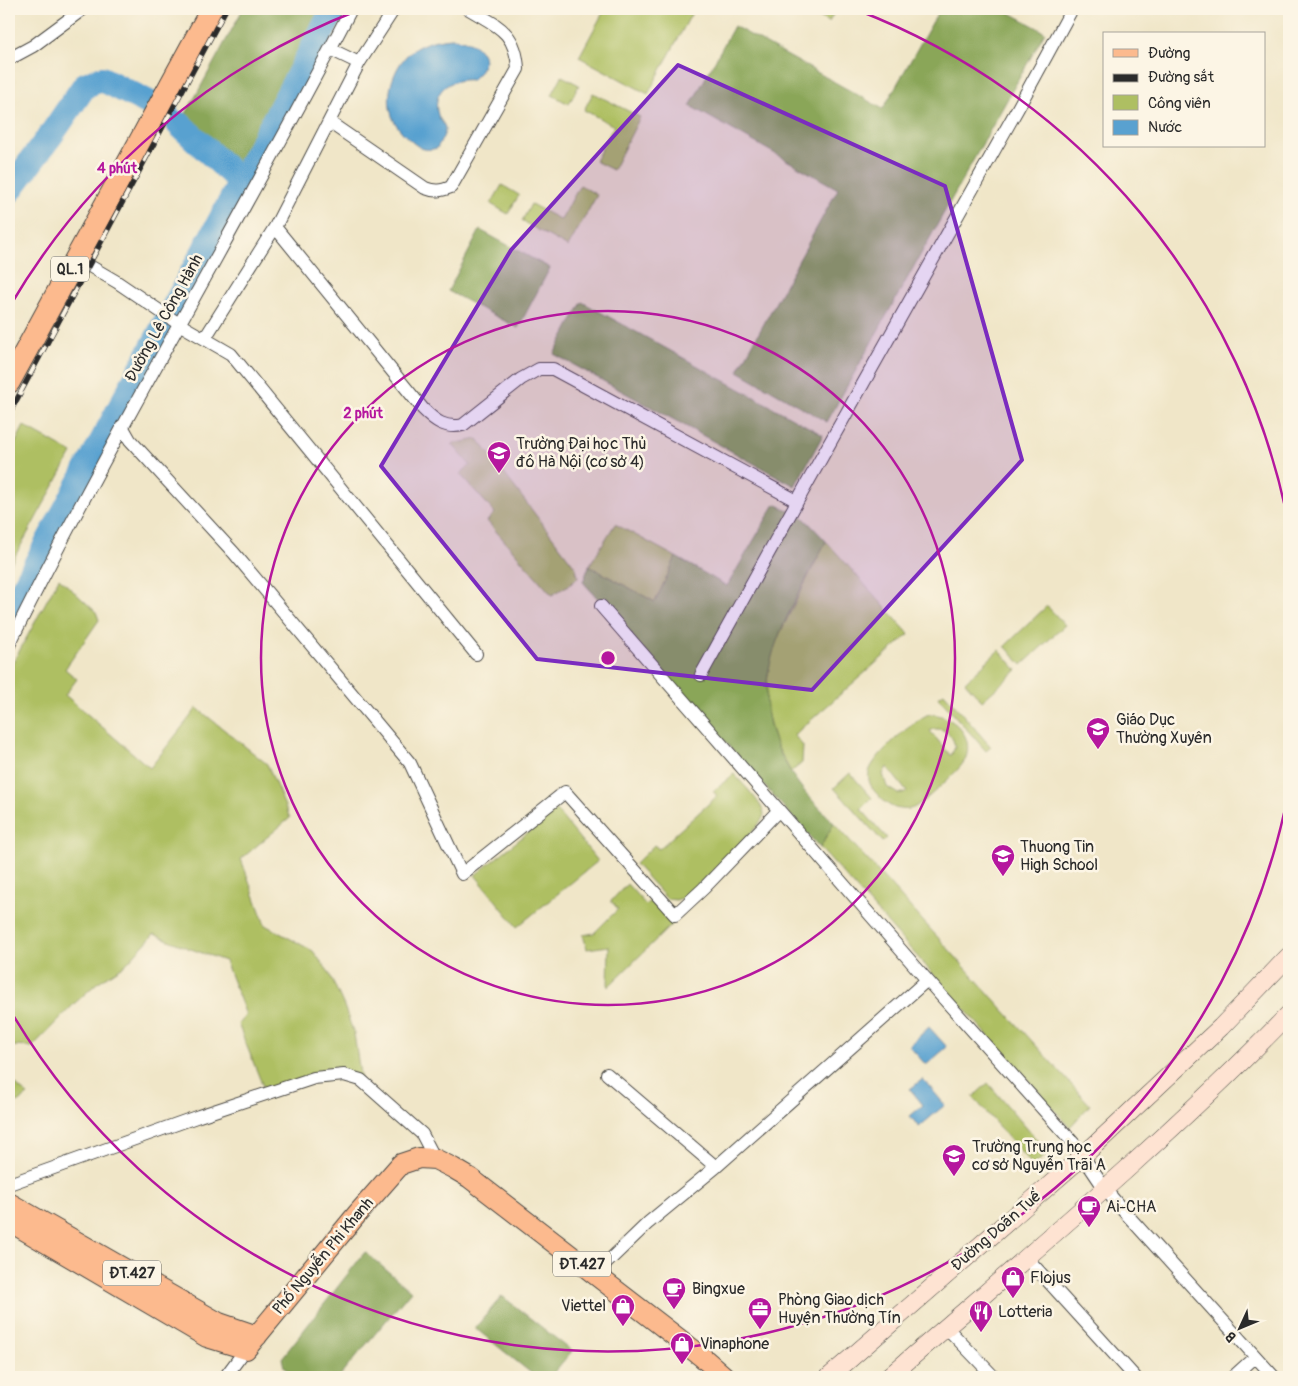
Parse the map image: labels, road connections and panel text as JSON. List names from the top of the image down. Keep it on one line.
{"streets":{"highway":["QL.1"],"main road":["Phố Nguyễn Phi Khanh","ĐT.427"],"street":["Đường Lê Công Hành","Đường Doãn Tuế"]},"crossings":[["Phố Nguyễn Phi Khanh","ĐT.427"]],"places":{"school or university":["Trường Đại học Thủ đô Hà Nội (cơ sở 4)","Giáo Dục Thường Xuyên","Thuong Tin High School","Trường Trung học cơ sở Nguyễn Trãi A"],"cafe":["Ai-CHA","Bingxue"],"shop":["Flojus","Viettel","Vinaphone"],"office":["Phòng Giao dịch Huyện Thường Tín"],"restaurant":["Lotteria"]},"legend":["Đường","Đường sắt","Công viên","Nước"],"north":"bottom left","rings":["4 phút","2 phút"]}
